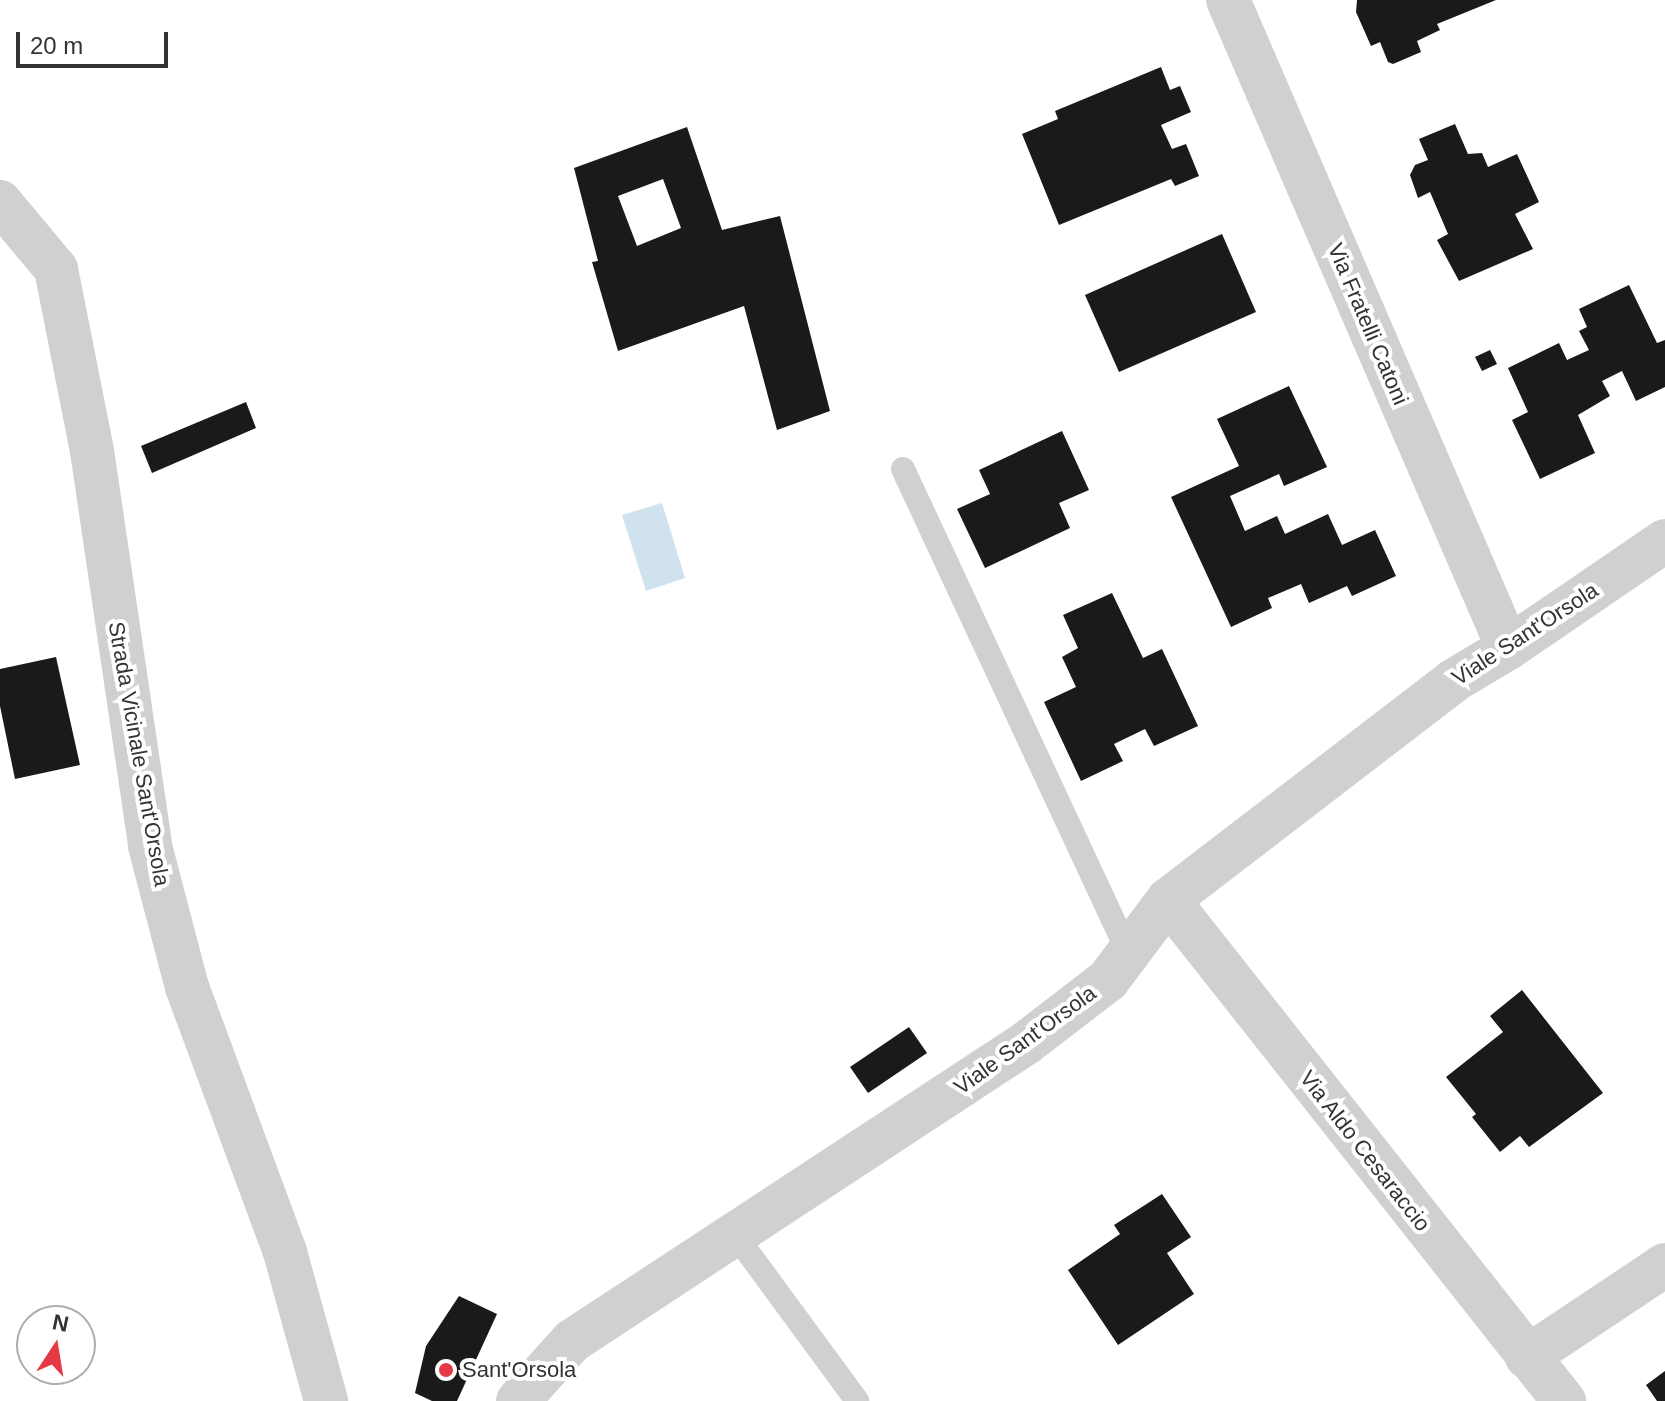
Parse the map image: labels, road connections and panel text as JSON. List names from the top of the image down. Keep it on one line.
{"streets":{"street":["Via Fratelli Catoni","Viale Sant'Orsola","Strada Vicinale Sant'Orsola","Via Aldo Cesaraccio"]},"crossings":[["Via Fratelli Catoni","Viale Sant'Orsola"],["Viale Sant'Orsola","Via Aldo Cesaraccio"]],"places":["Sant'Orsola"],"scale_bar":"20 m","north":"top"}
